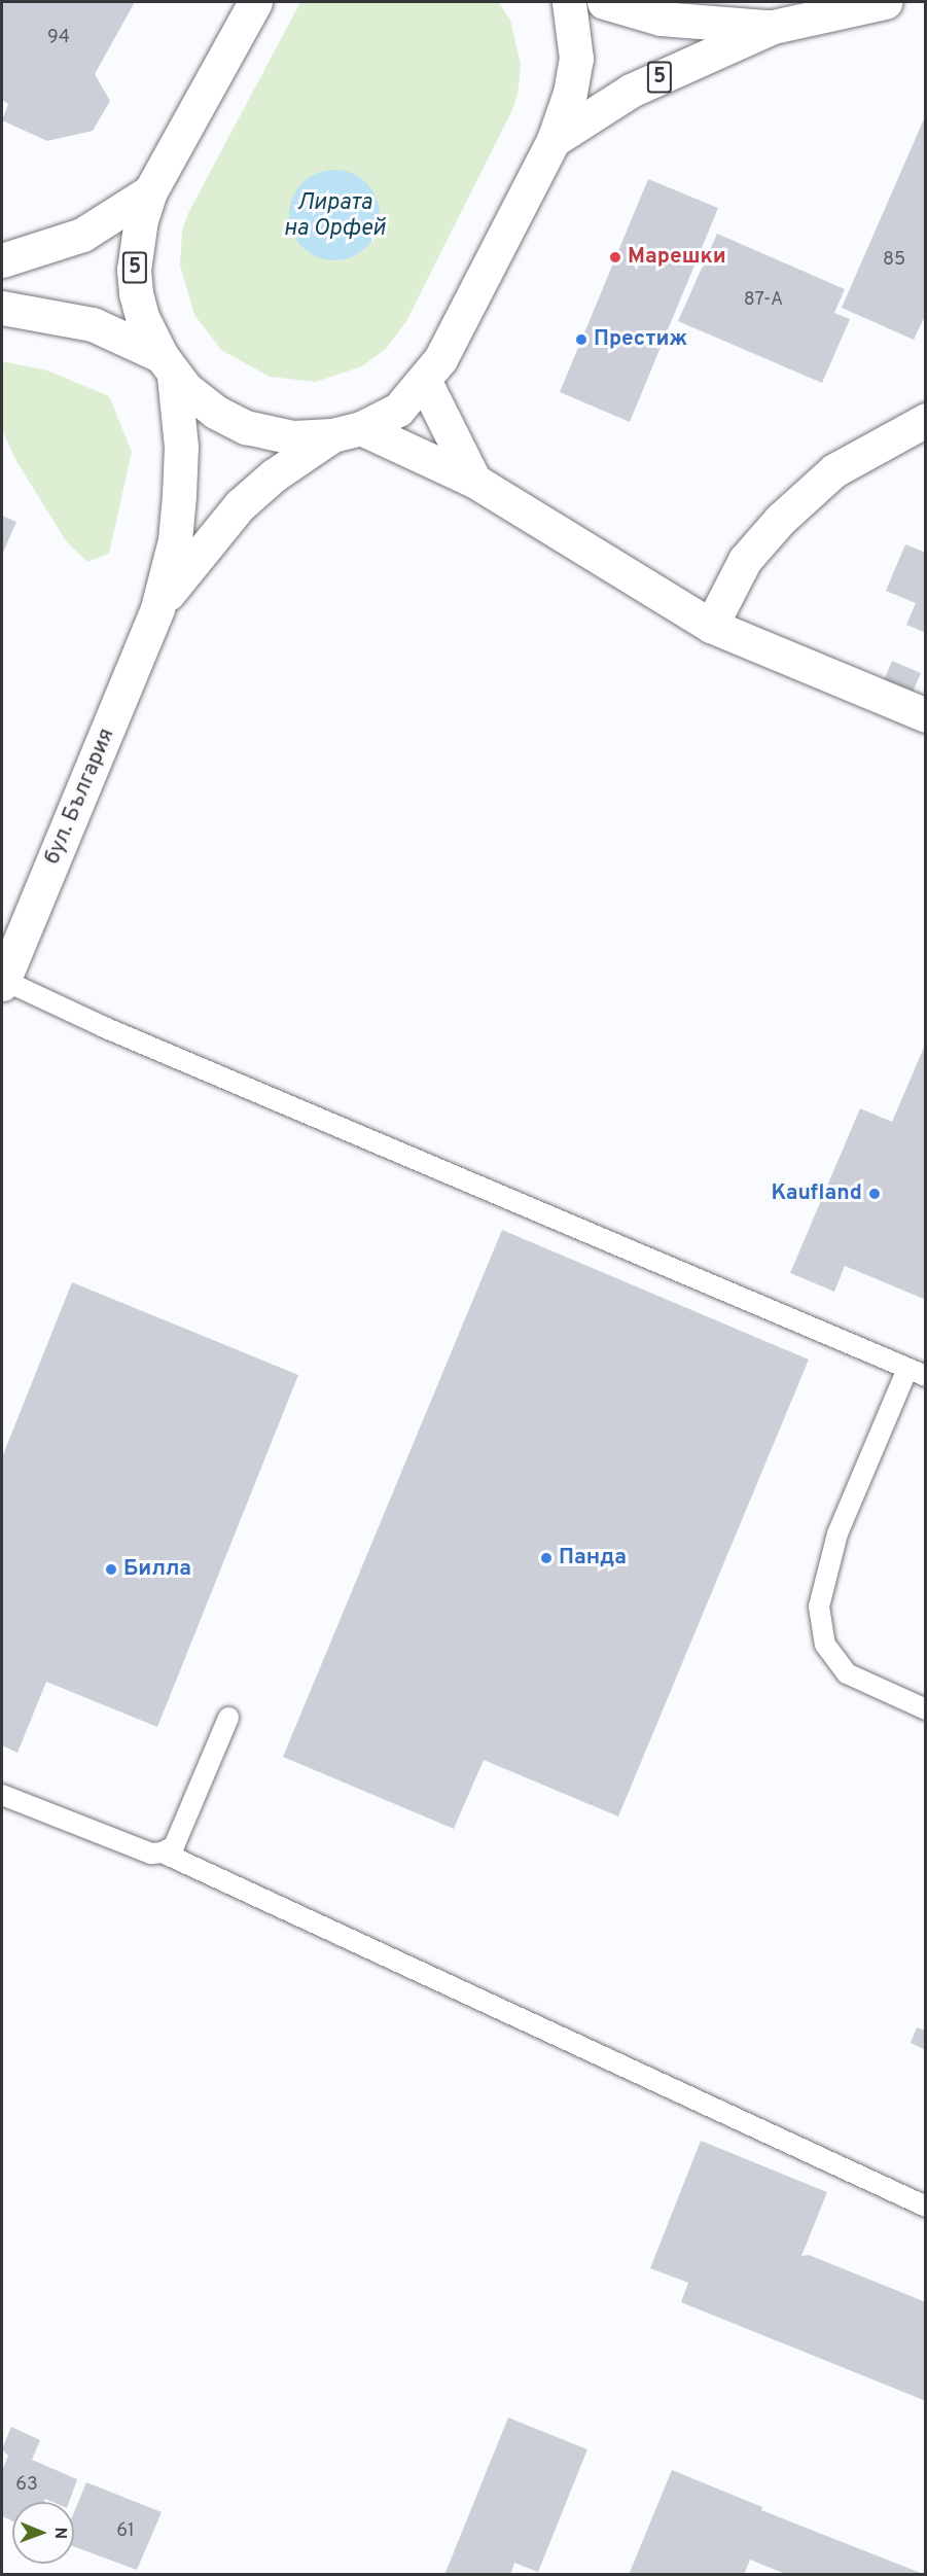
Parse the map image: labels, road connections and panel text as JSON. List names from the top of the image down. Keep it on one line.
{"streets":{"main road":["5","бул. България"]},"crossings":[["5","бул. България"]],"water":["Лирата на Орфей"],"places":["Марешки","Престиж","Kaufland","Панда","Билла"],"house_numbers":["94","85","87-А","63","61"],"north":"right"}
